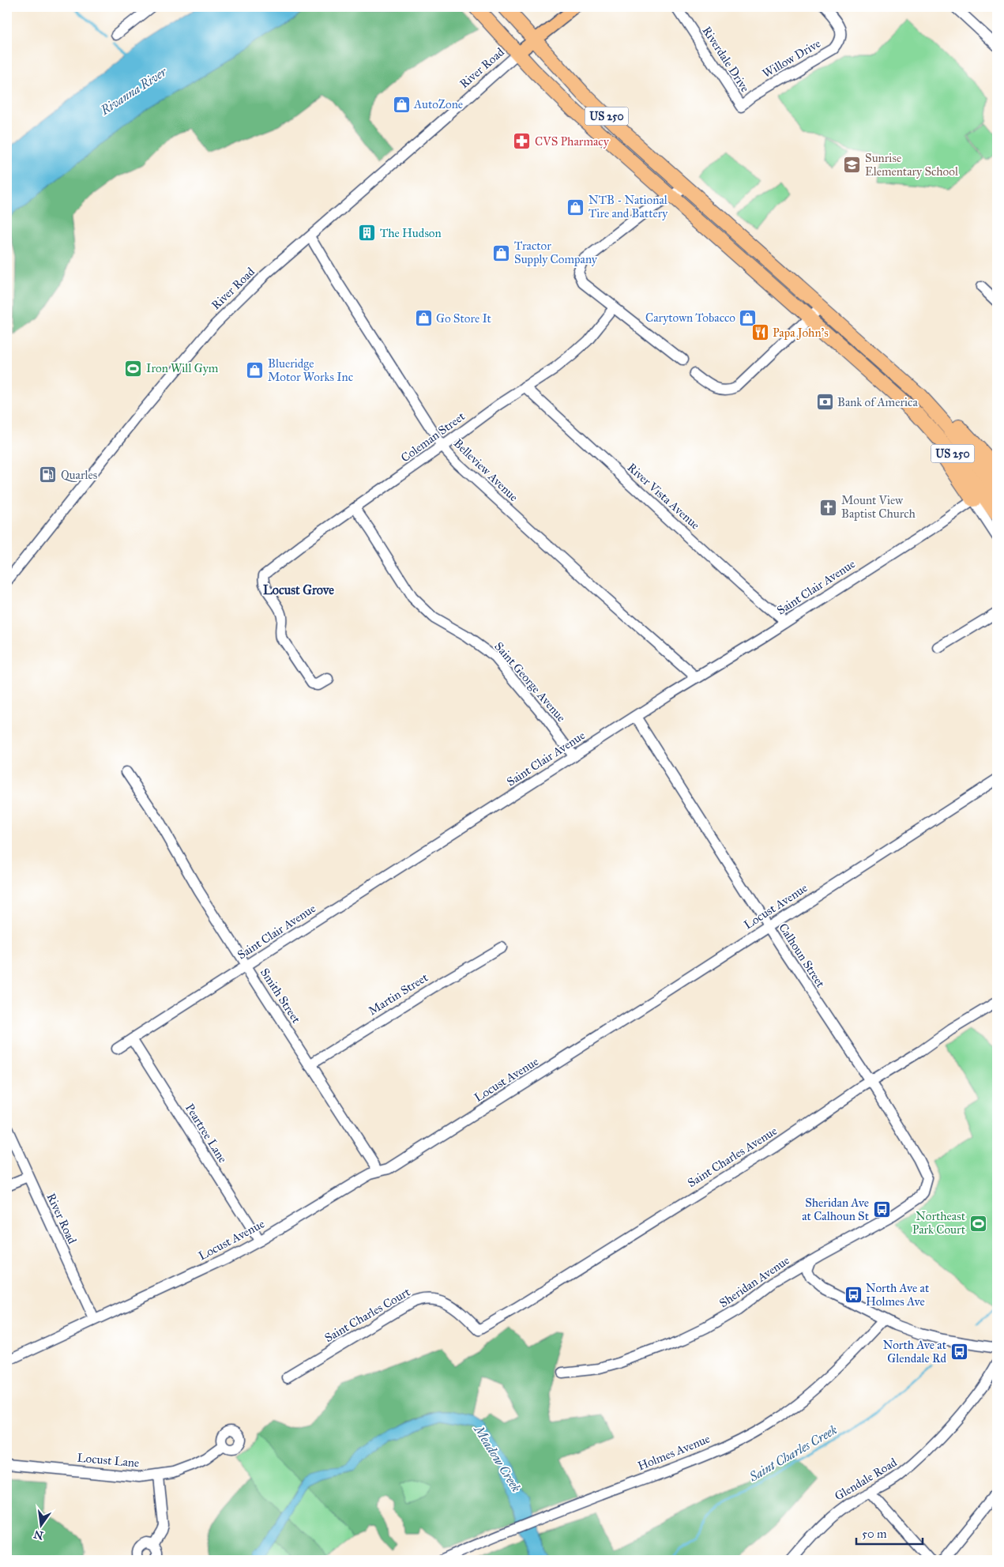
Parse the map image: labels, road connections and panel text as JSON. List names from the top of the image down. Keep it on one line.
{"streets":{"highway":["US 250"],"street":["Willow Drive","Riverdale Drive","River Road","Coleman Street","Belleview Avenue","River Vista Avenue","Saint Clair Avenue","Saint George Avenue","Locust Avenue","Calhoun Street","Martin Street","Smith Street","Peartree Lane","Saint Charles Avenue","Sheridan Avenue","Saint Charles Court","Holmes Avenue","Locust Lane","Glendale Road"]},"crossings":[["Willow Drive","Riverdale Drive"],["River Road","US 250"],["River Road","Belleview Avenue"],["River Road","Locust Avenue"],["Coleman Street","Belleview Avenue"],["Coleman Street","River Vista Avenue"],["Coleman Street","Saint George Avenue"],["Belleview Avenue","Saint Clair Avenue"],["River Vista Avenue","Saint Clair Avenue"],["Saint Clair Avenue","Saint George Avenue"],["Saint Clair Avenue","Calhoun Street"],["Saint Clair Avenue","Smith Street"],["Saint Clair Avenue","Peartree Lane"],["Locust Avenue","Calhoun Street"],["Locust Avenue","Smith Street"],["Locust Avenue","Peartree Lane"],["Calhoun Street","Saint Charles Avenue"],["Calhoun Street","Sheridan Avenue"],["Martin Street","Smith Street"],["Saint Charles Avenue","Saint Charles Court"]],"districts":["Locust Grove"],"water":["Rivanna River","Saint Charles Creek","Meadow Creek"],"places":{"shop":["AutoZone","NTB - National Tire and Battery","Tractor Supply Company","Carytown Tobacco","Go Store It","Blueridge Motor Works Inc"],"pharmacy":["CVS Pharmacy"],"school or university":["Sunrise Elementary School"],"building":["The Hudson"],"restaurant":["Papa John's"],"sports":["Iron Will Gym","Northeast Park Court"],"bank":["Bank of America"],"fuel station":["Quarles"],"church":["Mount View Baptist Church"],"bus stop":["Sheridan Ave at Calhoun St","North Ave at Holmes Ave","North Ave at Glendale Rd"]},"scale_bar":"50 m","north":"bottom"}
